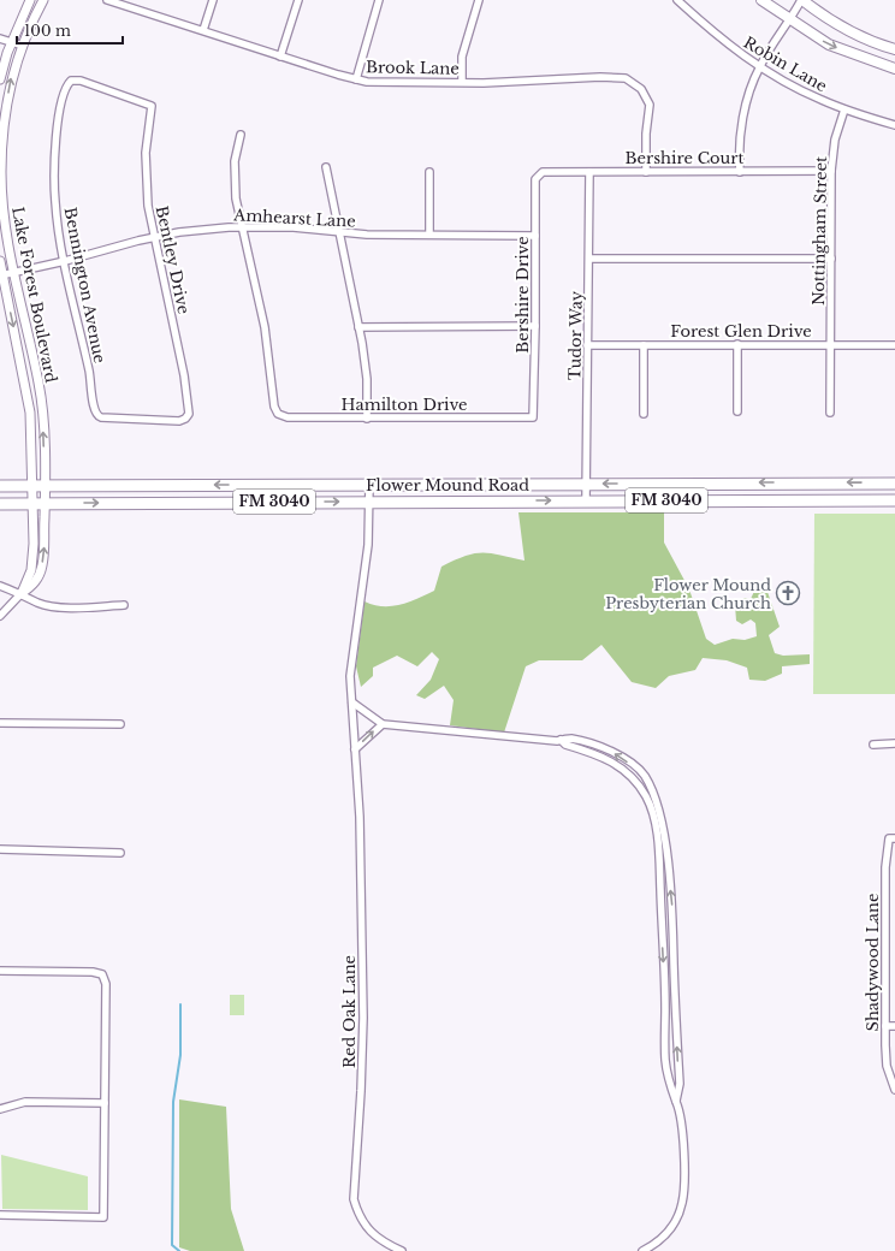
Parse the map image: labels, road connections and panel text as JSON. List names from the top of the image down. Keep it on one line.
{"streets":{"main road":["Flower Mound Road","FM 3040"],"street":["Robin Lane","Brook Lane","Bershire Court","Amhearst Lane","Nottingham Street","Bentley Drive","Bennington Avenue","Lake Forest Boulevard","Bershire Drive","Forest Glen Drive","Tudor Way","Hamilton Drive","Shadywood Lane","Red Oak Lane"]},"crossings":[["Robin Lane","Nottingham Street"],["Brook Lane","Bershire Court"],["Bershire Court","Nottingham Street"],["Bershire Court","Bershire Drive"],["Bershire Court","Tudor Way"],["Amhearst Lane","Bentley Drive"],["Amhearst Lane","Bennington Avenue"],["Amhearst Lane","Lake Forest Boulevard"],["Amhearst Lane","Bershire Drive"],["Amhearst Lane","Hamilton Drive"],["Nottingham Street","Forest Glen Drive"],["Bentley Drive","Bennington Avenue"],["Lake Forest Boulevard","Flower Mound Road"],["Bershire Drive","Hamilton Drive"],["Forest Glen Drive","Tudor Way"],["Tudor Way","Flower Mound Road"],["Flower Mound Road","Red Oak Lane"]],"places":{"church":["Flower Mound Presbyterian Church"]},"scale_bar":"100 m"}
